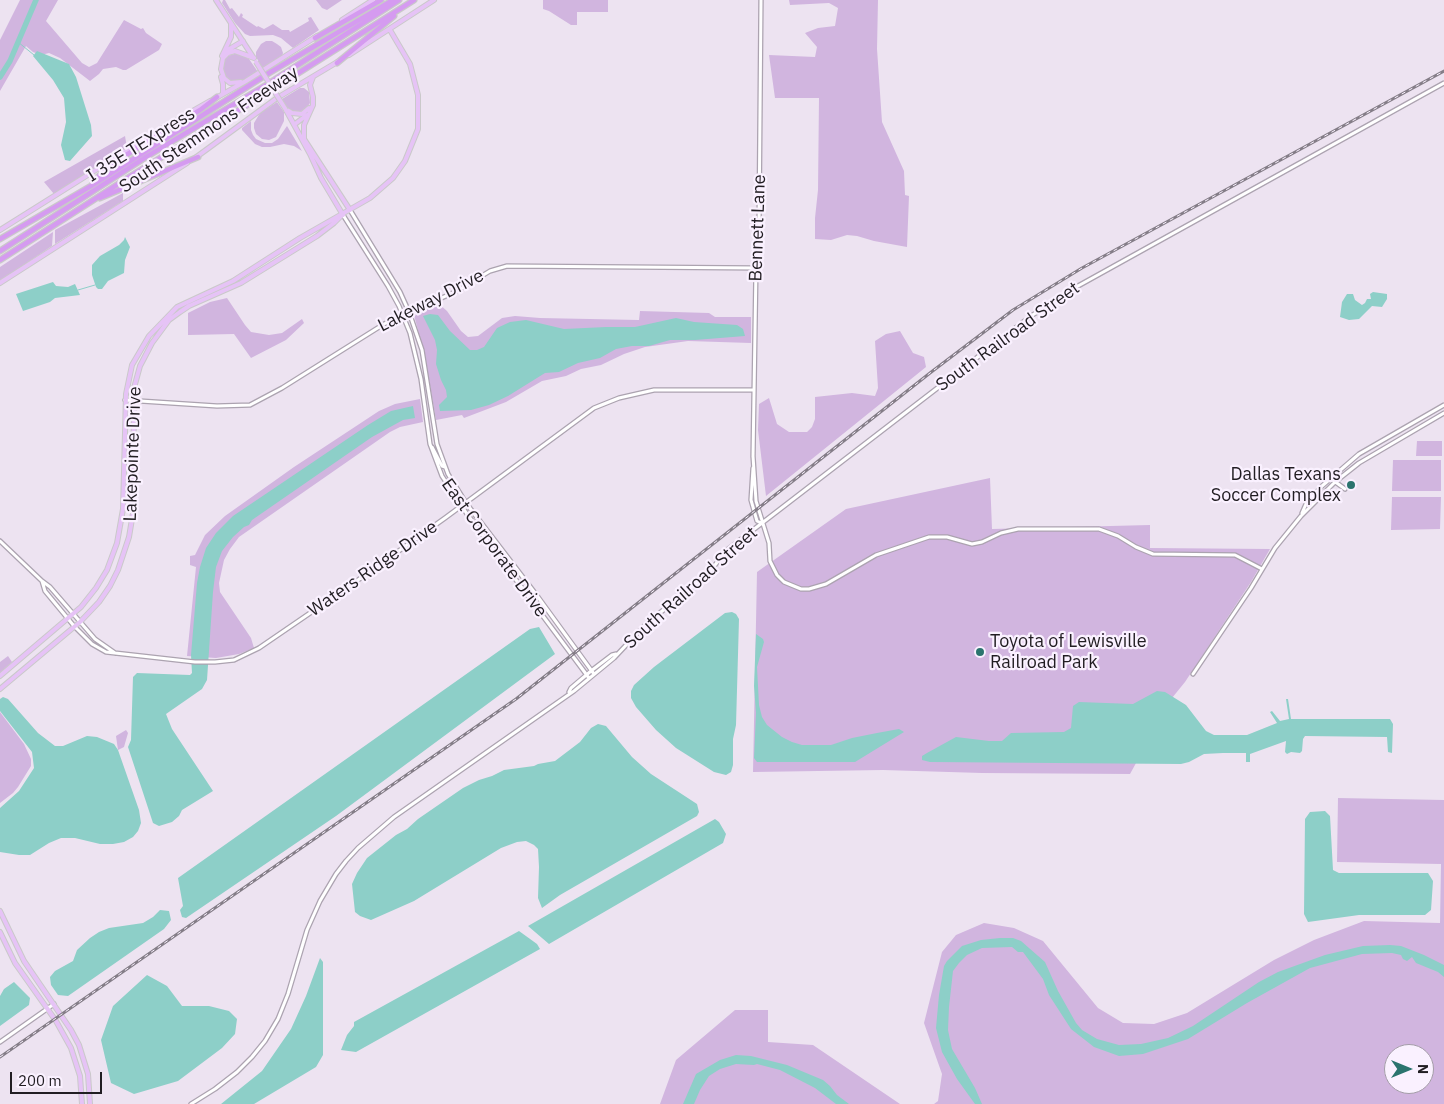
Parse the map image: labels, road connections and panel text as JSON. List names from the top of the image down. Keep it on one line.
{"streets":{"highway":["South Stemmons Freeway","I 35E TEXpress"],"main road":["Lakepointe Drive","East Corporate Drive"],"street":["Bennett Lane","Lakeway Drive","South Railroad Street","Waters Ridge Drive"]},"crossings":[["South Stemmons Freeway","Lakepointe Drive"],["Bennett Lane","Lakeway Drive"],["Bennett Lane","South Railroad Street"],["Bennett Lane","Waters Ridge Drive"],["Lakeway Drive","Lakepointe Drive"],["Lakeway Drive","East Corporate Drive"],["South Railroad Street","East Corporate Drive"],["Lakepointe Drive","East Corporate Drive"],["Lakepointe Drive","Waters Ridge Drive"],["East Corporate Drive","Waters Ridge Drive"]],"places":["Dallas Texans Soccer Complex","Toyota of Lewisville Railroad Park"],"scale_bar":"200 m","north":"right"}
